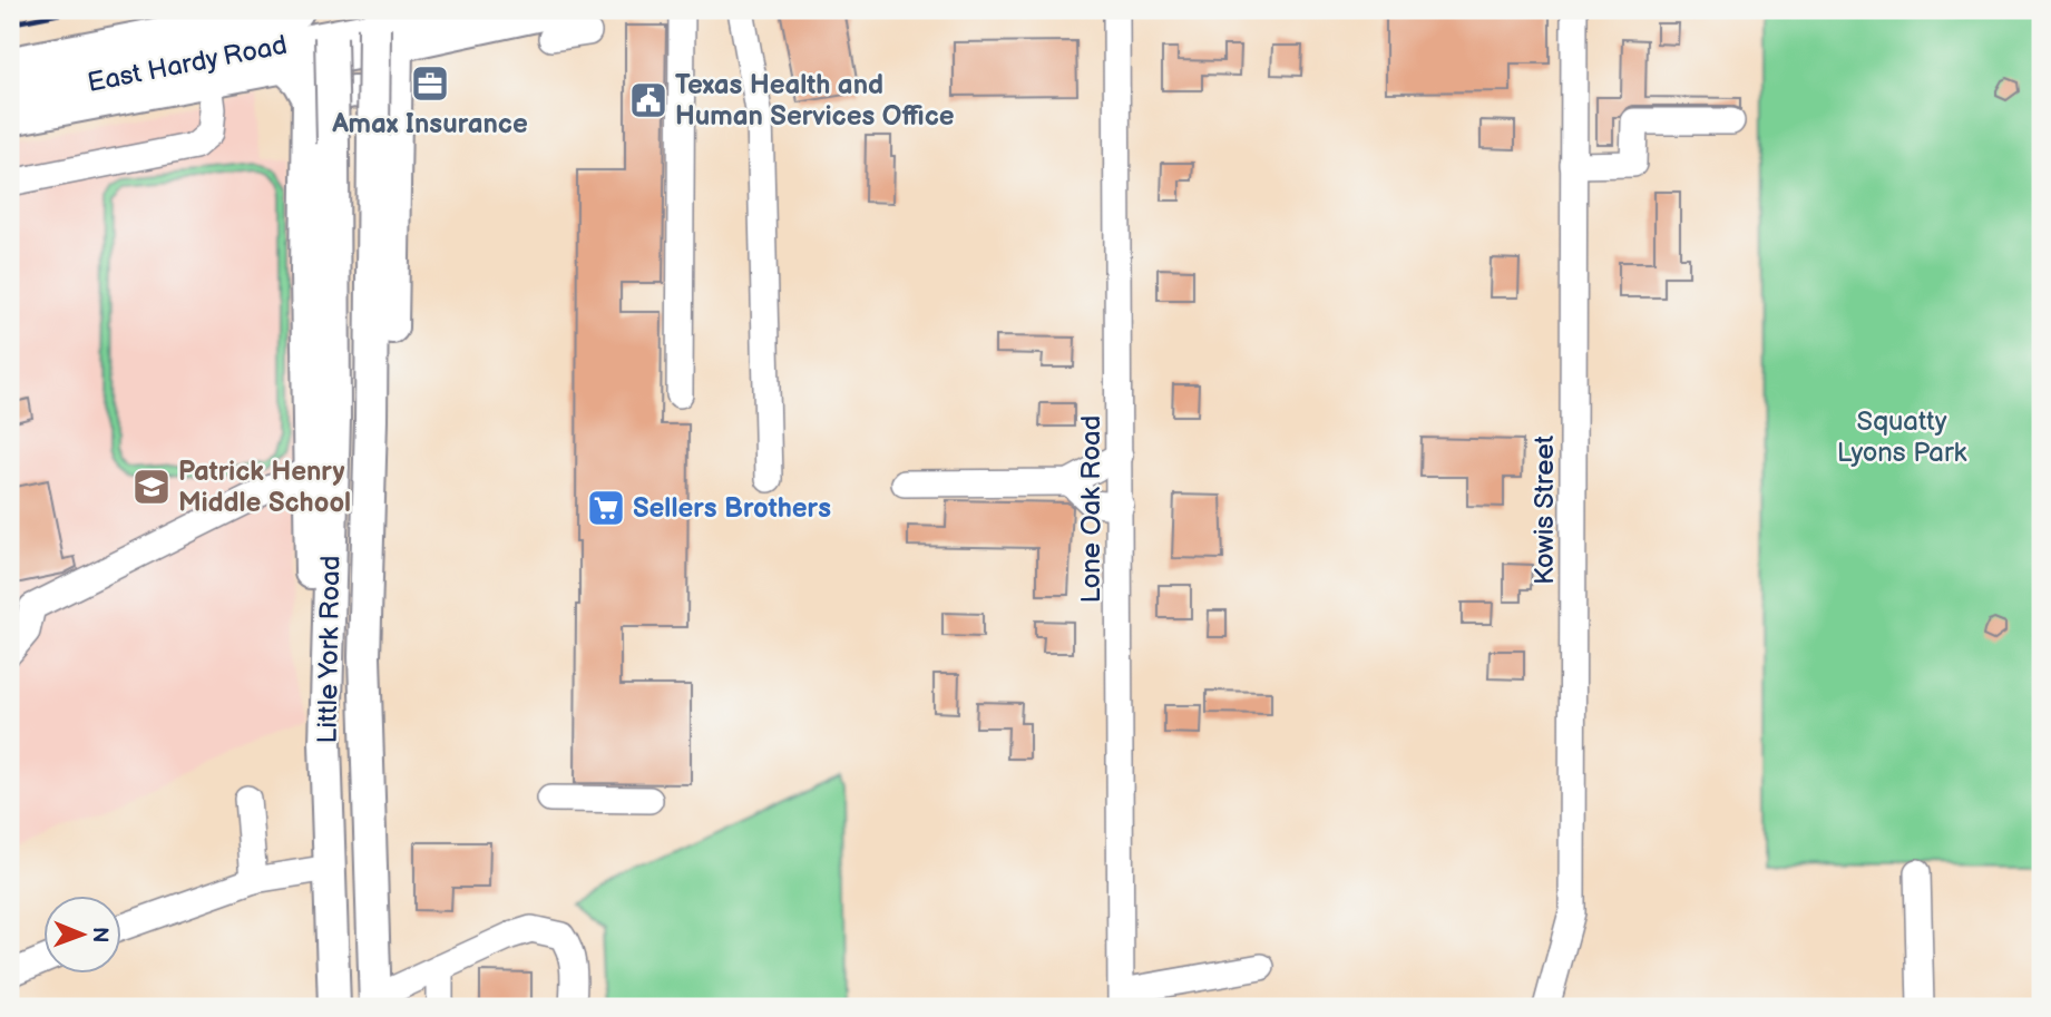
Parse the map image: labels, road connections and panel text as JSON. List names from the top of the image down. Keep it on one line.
{"streets":{"main road":["East Hardy Road","Little York Road"],"street":["Lone Oak Road","Kowis Street"]},"crossings":[["East Hardy Road","Little York Road"]],"parks":["Squatty Lyons Park"],"places":{"office":["Amax Insurance"],"public building":["Texas Health and Human Services Office"],"school or university":["Patrick Henry Middle School"],"supermarket":["Sellers Brothers"]},"north":"right"}
